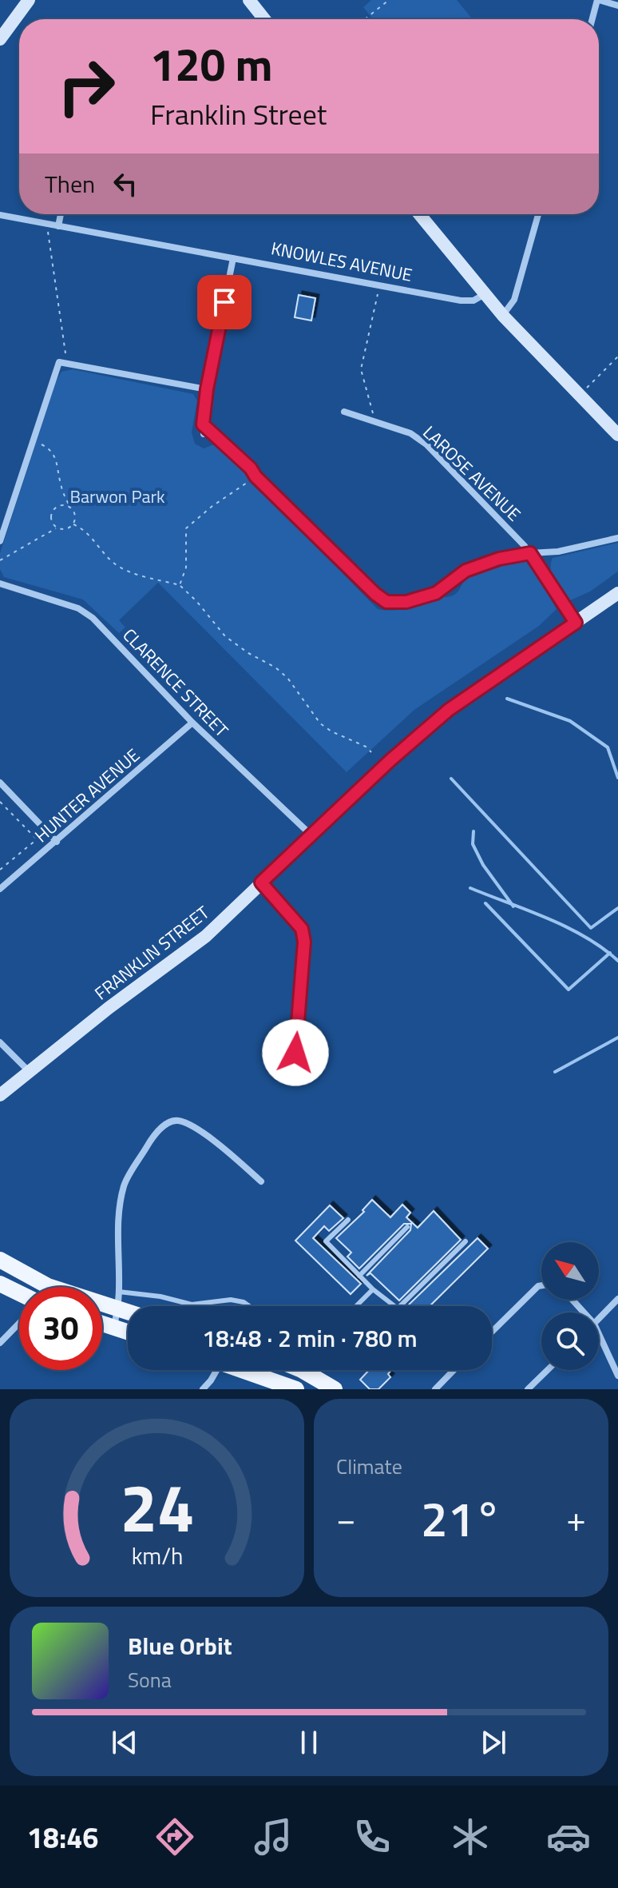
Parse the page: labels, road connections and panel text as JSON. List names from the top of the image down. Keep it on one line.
{"streets":{"street":["KNOWLES AVENUE","LAROSE AVENUE","CLARENCE STREET","HUNTER AVENUE","FRANKLIN STREET"]},"crossings":[["LAROSE AVENUE","FRANKLIN STREET"],["CLARENCE STREET","HUNTER AVENUE"],["CLARENCE STREET","FRANKLIN STREET"]],"parks":["Barwon Park"],"north":"top left","page":{"turn":["120 m","Franklin Street"],"then":"Then","limit":"30","trip":"18:48 · 2 min · 780 m","tile":"Climate","heat":["−","21°","+"],"song":["Blue Orbit","Sona"],"tabs":"18:46","gauge":["24","km/h"]}}
